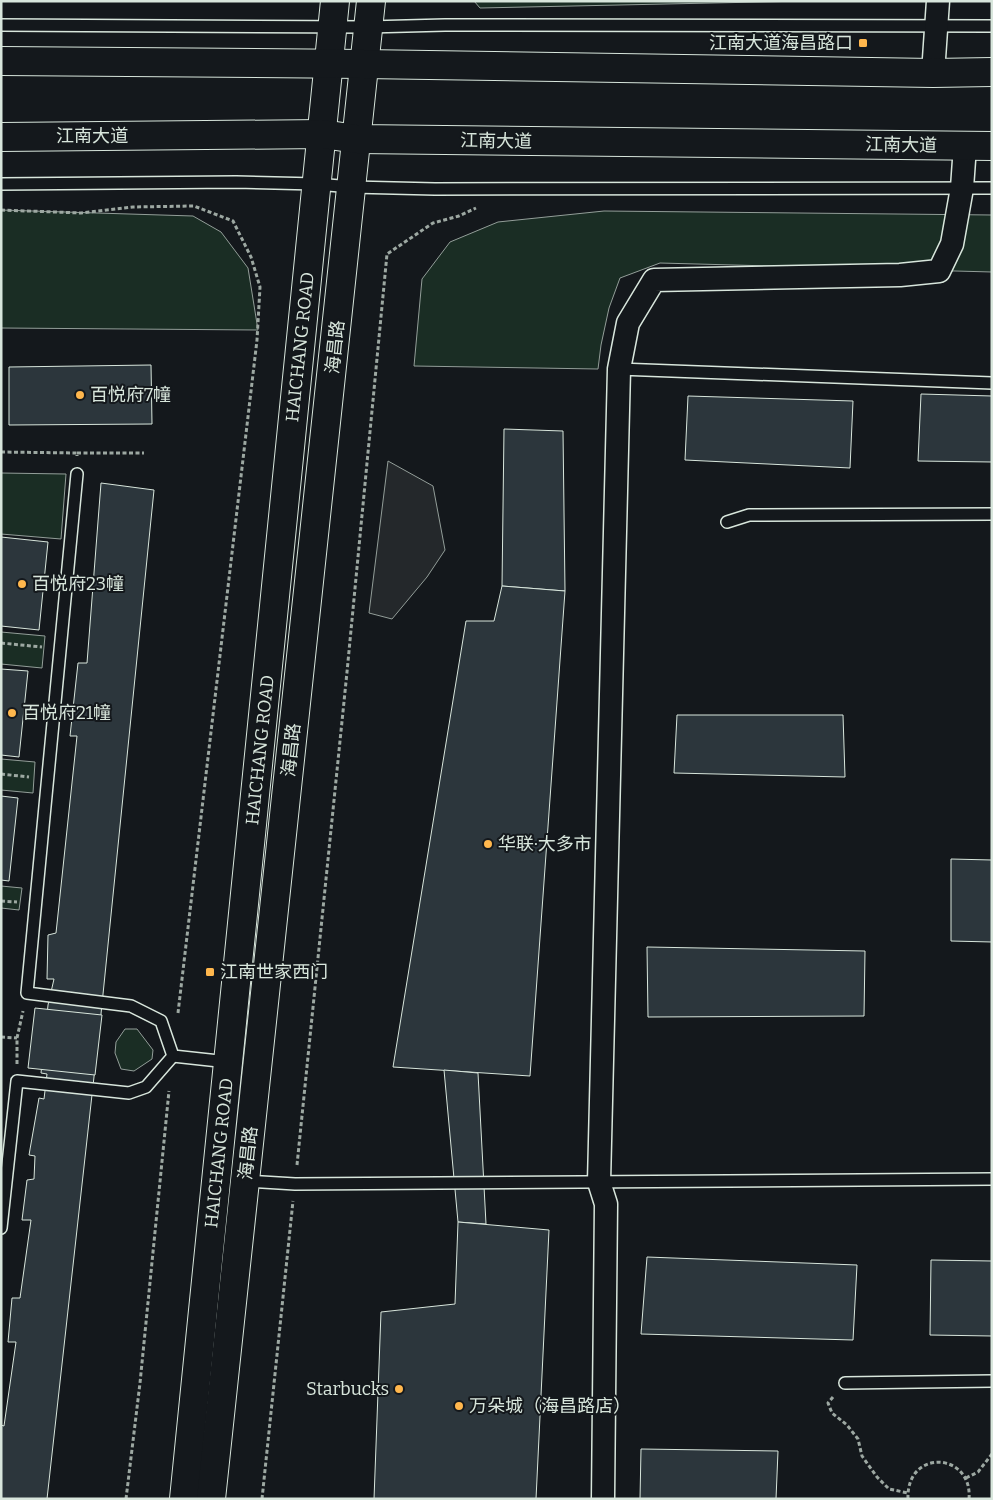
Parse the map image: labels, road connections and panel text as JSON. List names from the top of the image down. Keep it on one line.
{"streets":{"main road":["江南大道","HAICHANG ROAD","海昌路"]},"crossings":[["江南大道","HAICHANG ROAD"],["江南大道","海昌路"],["HAICHANG ROAD","海昌路"]],"places":{"transit":["江南大道海昌路口","江南世家西门"],"other":["百悦府7幢","百悦府23幢","百悦府21幢","华联·大多市","Starbucks","万朵城（海昌路店）"]}}
